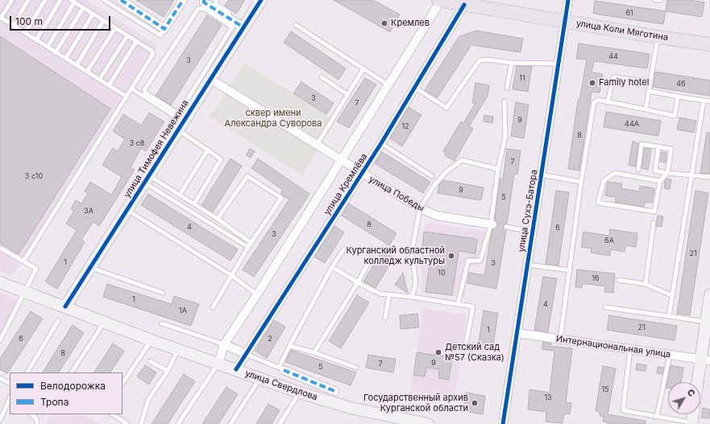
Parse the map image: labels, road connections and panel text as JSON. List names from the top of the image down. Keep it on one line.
{"streets":{"main road":["улица Коли Мяготина"],"street":["улица Тимофея Невежина","улица Кремлёва","улица Победы","улица Сухэ-Батора","Интернациональная улица","улица Свердлова"]},"crossings":[["улица Коли Мяготина","улица Кремлёва"],["улица Коли Мяготина","улица Сухэ-Батора"],["улица Тимофея Невежина","улица Победы"],["улица Тимофея Невежина","улица Свердлова"],["улица Кремлёва","улица Победы"],["улица Кремлёва","улица Свердлова"],["улица Сухэ-Батора","Интернациональная улица"]],"parks":["сквер имени Александра Суворова"],"places":["Кремлев","Family hotel","Курганский областной колледж культуры","Детский сад №57 (Сказка)","Государственный архив Курганской области"],"house_numbers":["61","44","3","11","46","3","7","9","44А","12","8","3 с8","7","3 с10","9","5","3А","8","4","6","3","6А","21","1","3","10","16","1","4","1А","21","1","6","2","8","9","7","5","15","13"],"legend":["Велодорожка","Тропа"],"scale_bar":"100 m","north":"top right"}
